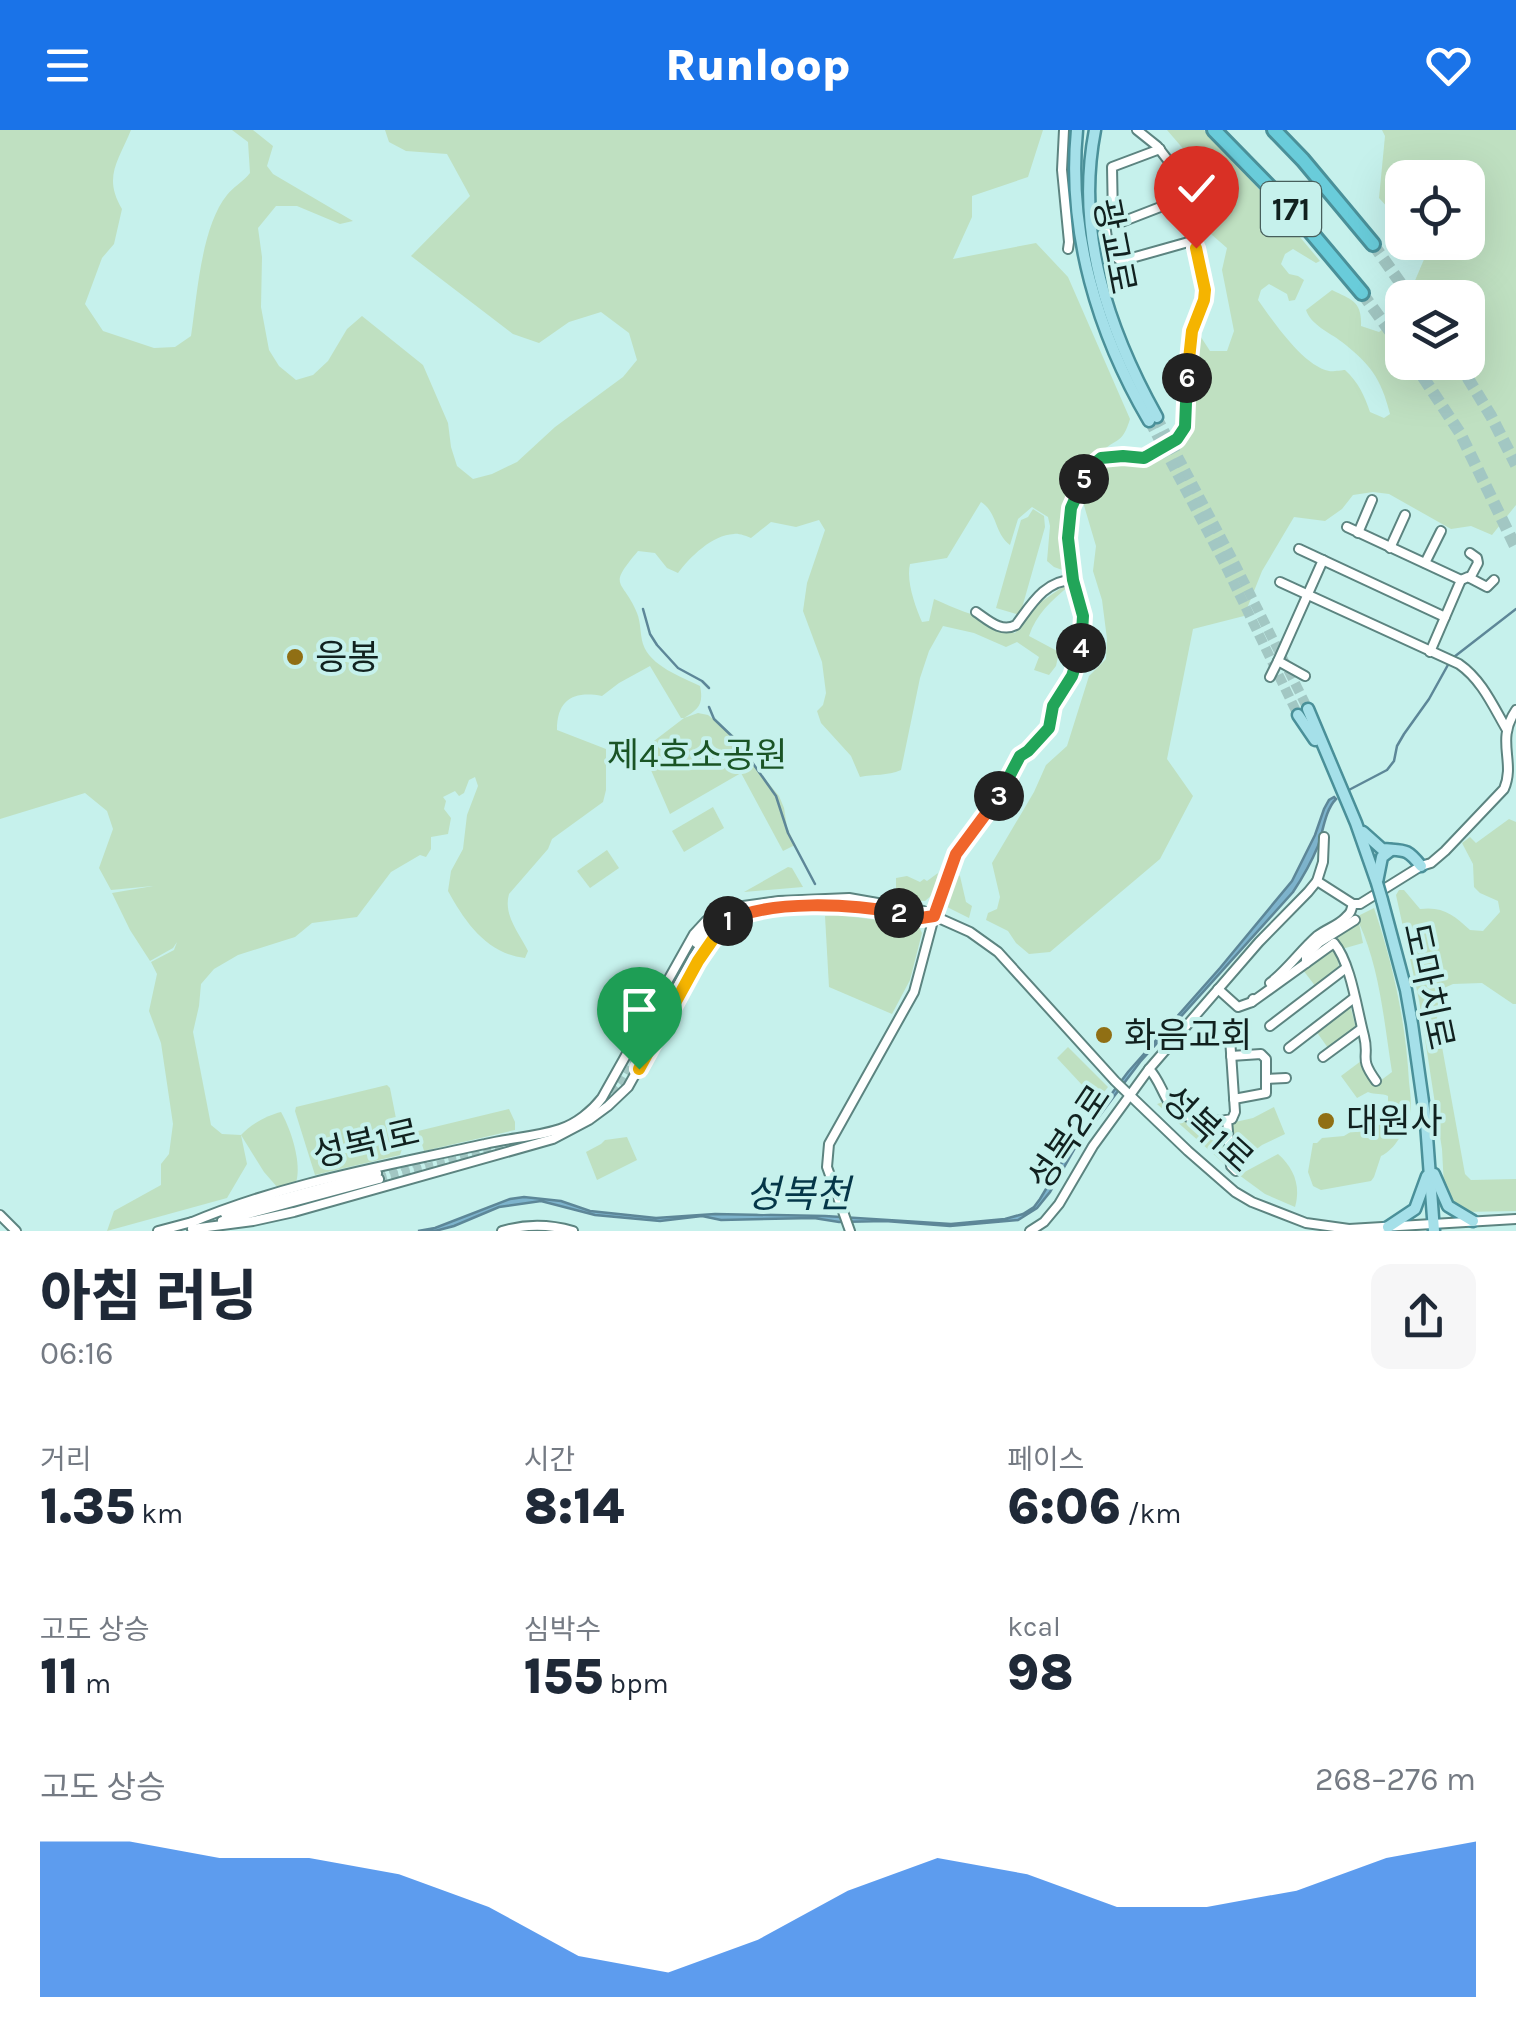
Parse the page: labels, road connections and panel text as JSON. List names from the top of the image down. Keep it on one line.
{"streets":{"highway":["171"],"main road":["광교로","도마치로"],"street":["성복1로","성복2로"]},"crossings":[["도마치로","성복1로"],["성복1로","성복2로"]],"water":["성복천"],"parks":["제4호소공원"],"places":["응봉","화음교회","대원사"],"page":{"header":"Runloop","pins":["6","5","4","3","2","1"],"heading":["아침 러닝","06:16"],"stats":[["거리","1.35 km"],["시간","8:14"],["페이스","6:06 /km"],["고도 상승","11 m"],["심박수","155 bpm"],["kcal","98"]],"chart":["고도 상승","268–276 m"]}}
